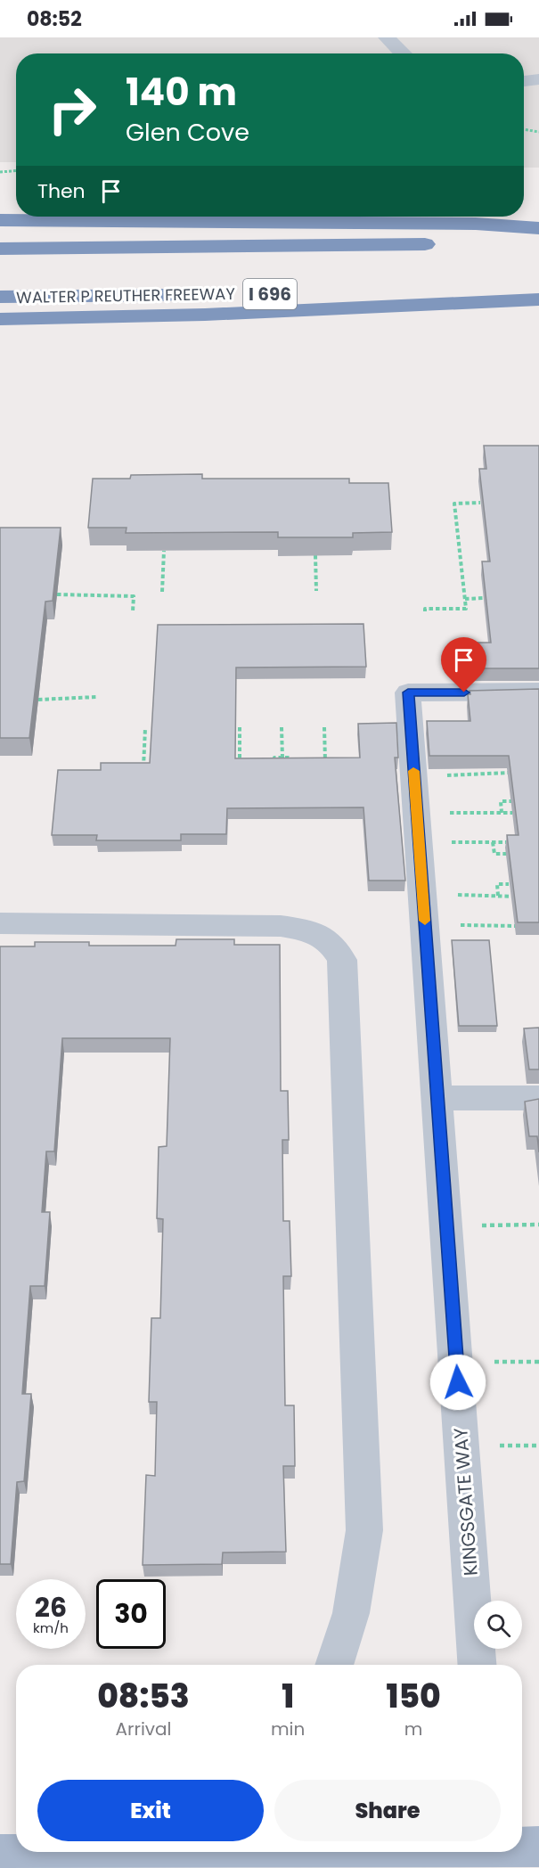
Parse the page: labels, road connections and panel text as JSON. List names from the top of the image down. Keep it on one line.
{"streets":{"highway":["I 696","WALTER P REUTHER FREEWAY"],"street":["KINGSGATE WAY"]},"page":{"status":"08:52","turn":["140 m","Glen Cove"],"then":"Then","speed":"26 km/h","limit":"30","eta":["08:53","Arrival","1","min","150","m"],"buttons":["Exit","Share"]}}
